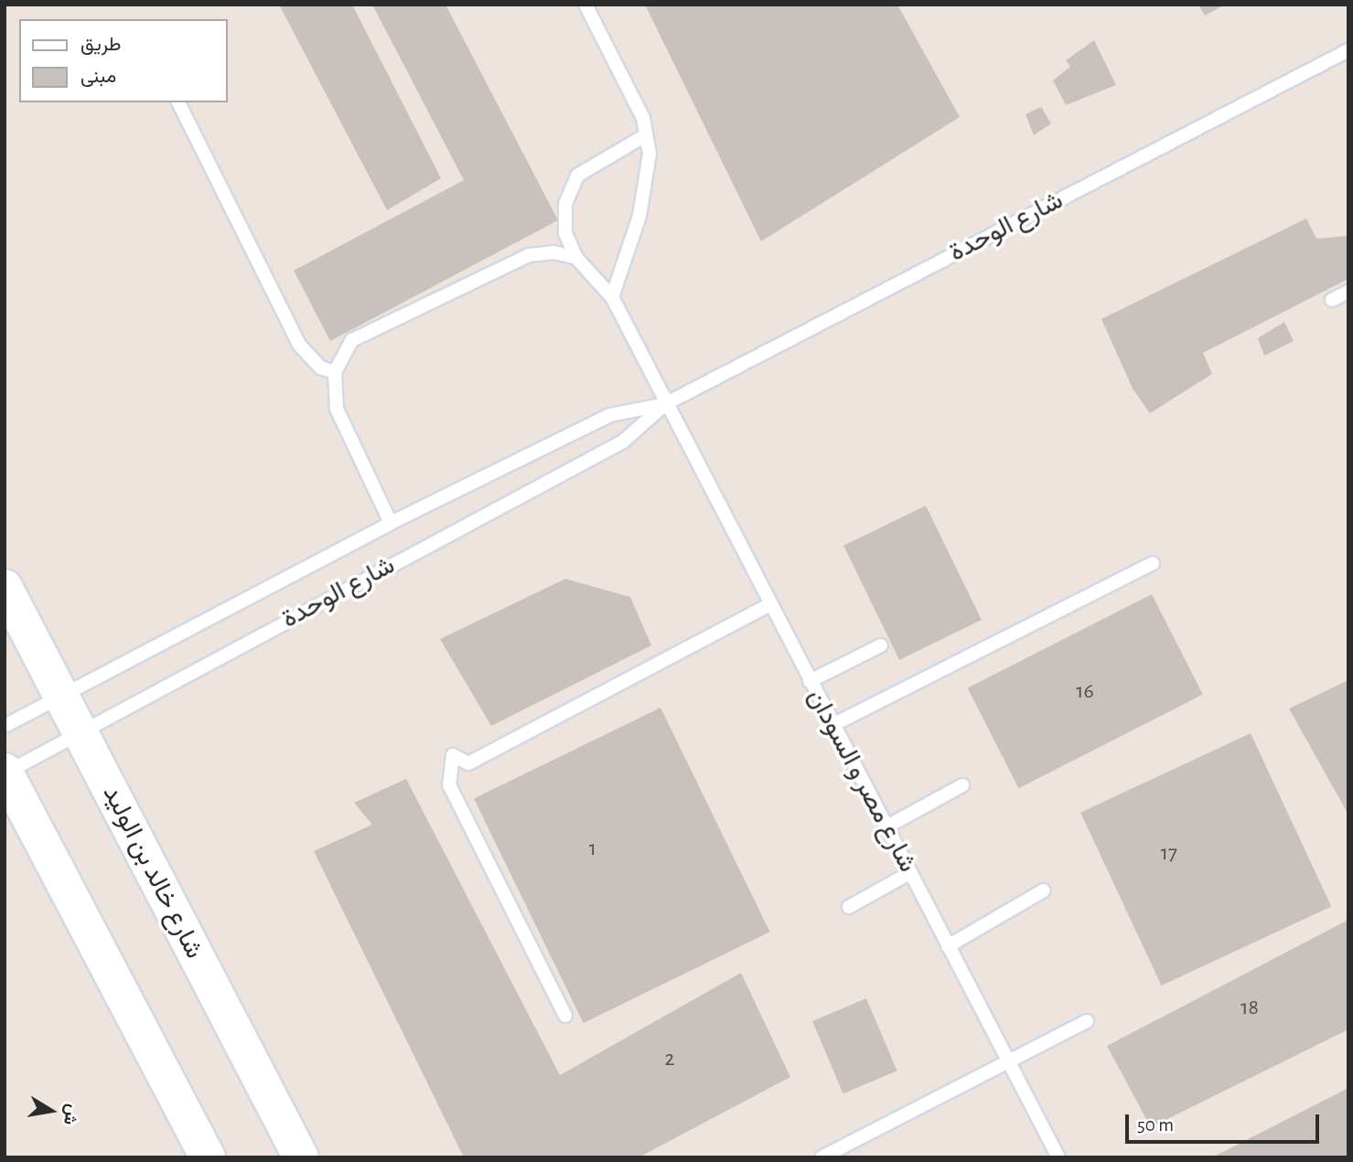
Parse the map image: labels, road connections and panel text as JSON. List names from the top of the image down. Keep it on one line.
{"streets":{"main road":["شارع خالد بن الوليد"],"lane":["شارع الوحدة","شارع مصر و السودان"]},"crossings":[["شارع الوحدة","شارع مصر و السودان"],["شارع الوحدة","شارع خالد بن الوليد"]],"house_numbers":["16","1","17","18","2"],"legend":["طريق","مبنى"],"scale_bar":"50 m","north":"right"}
